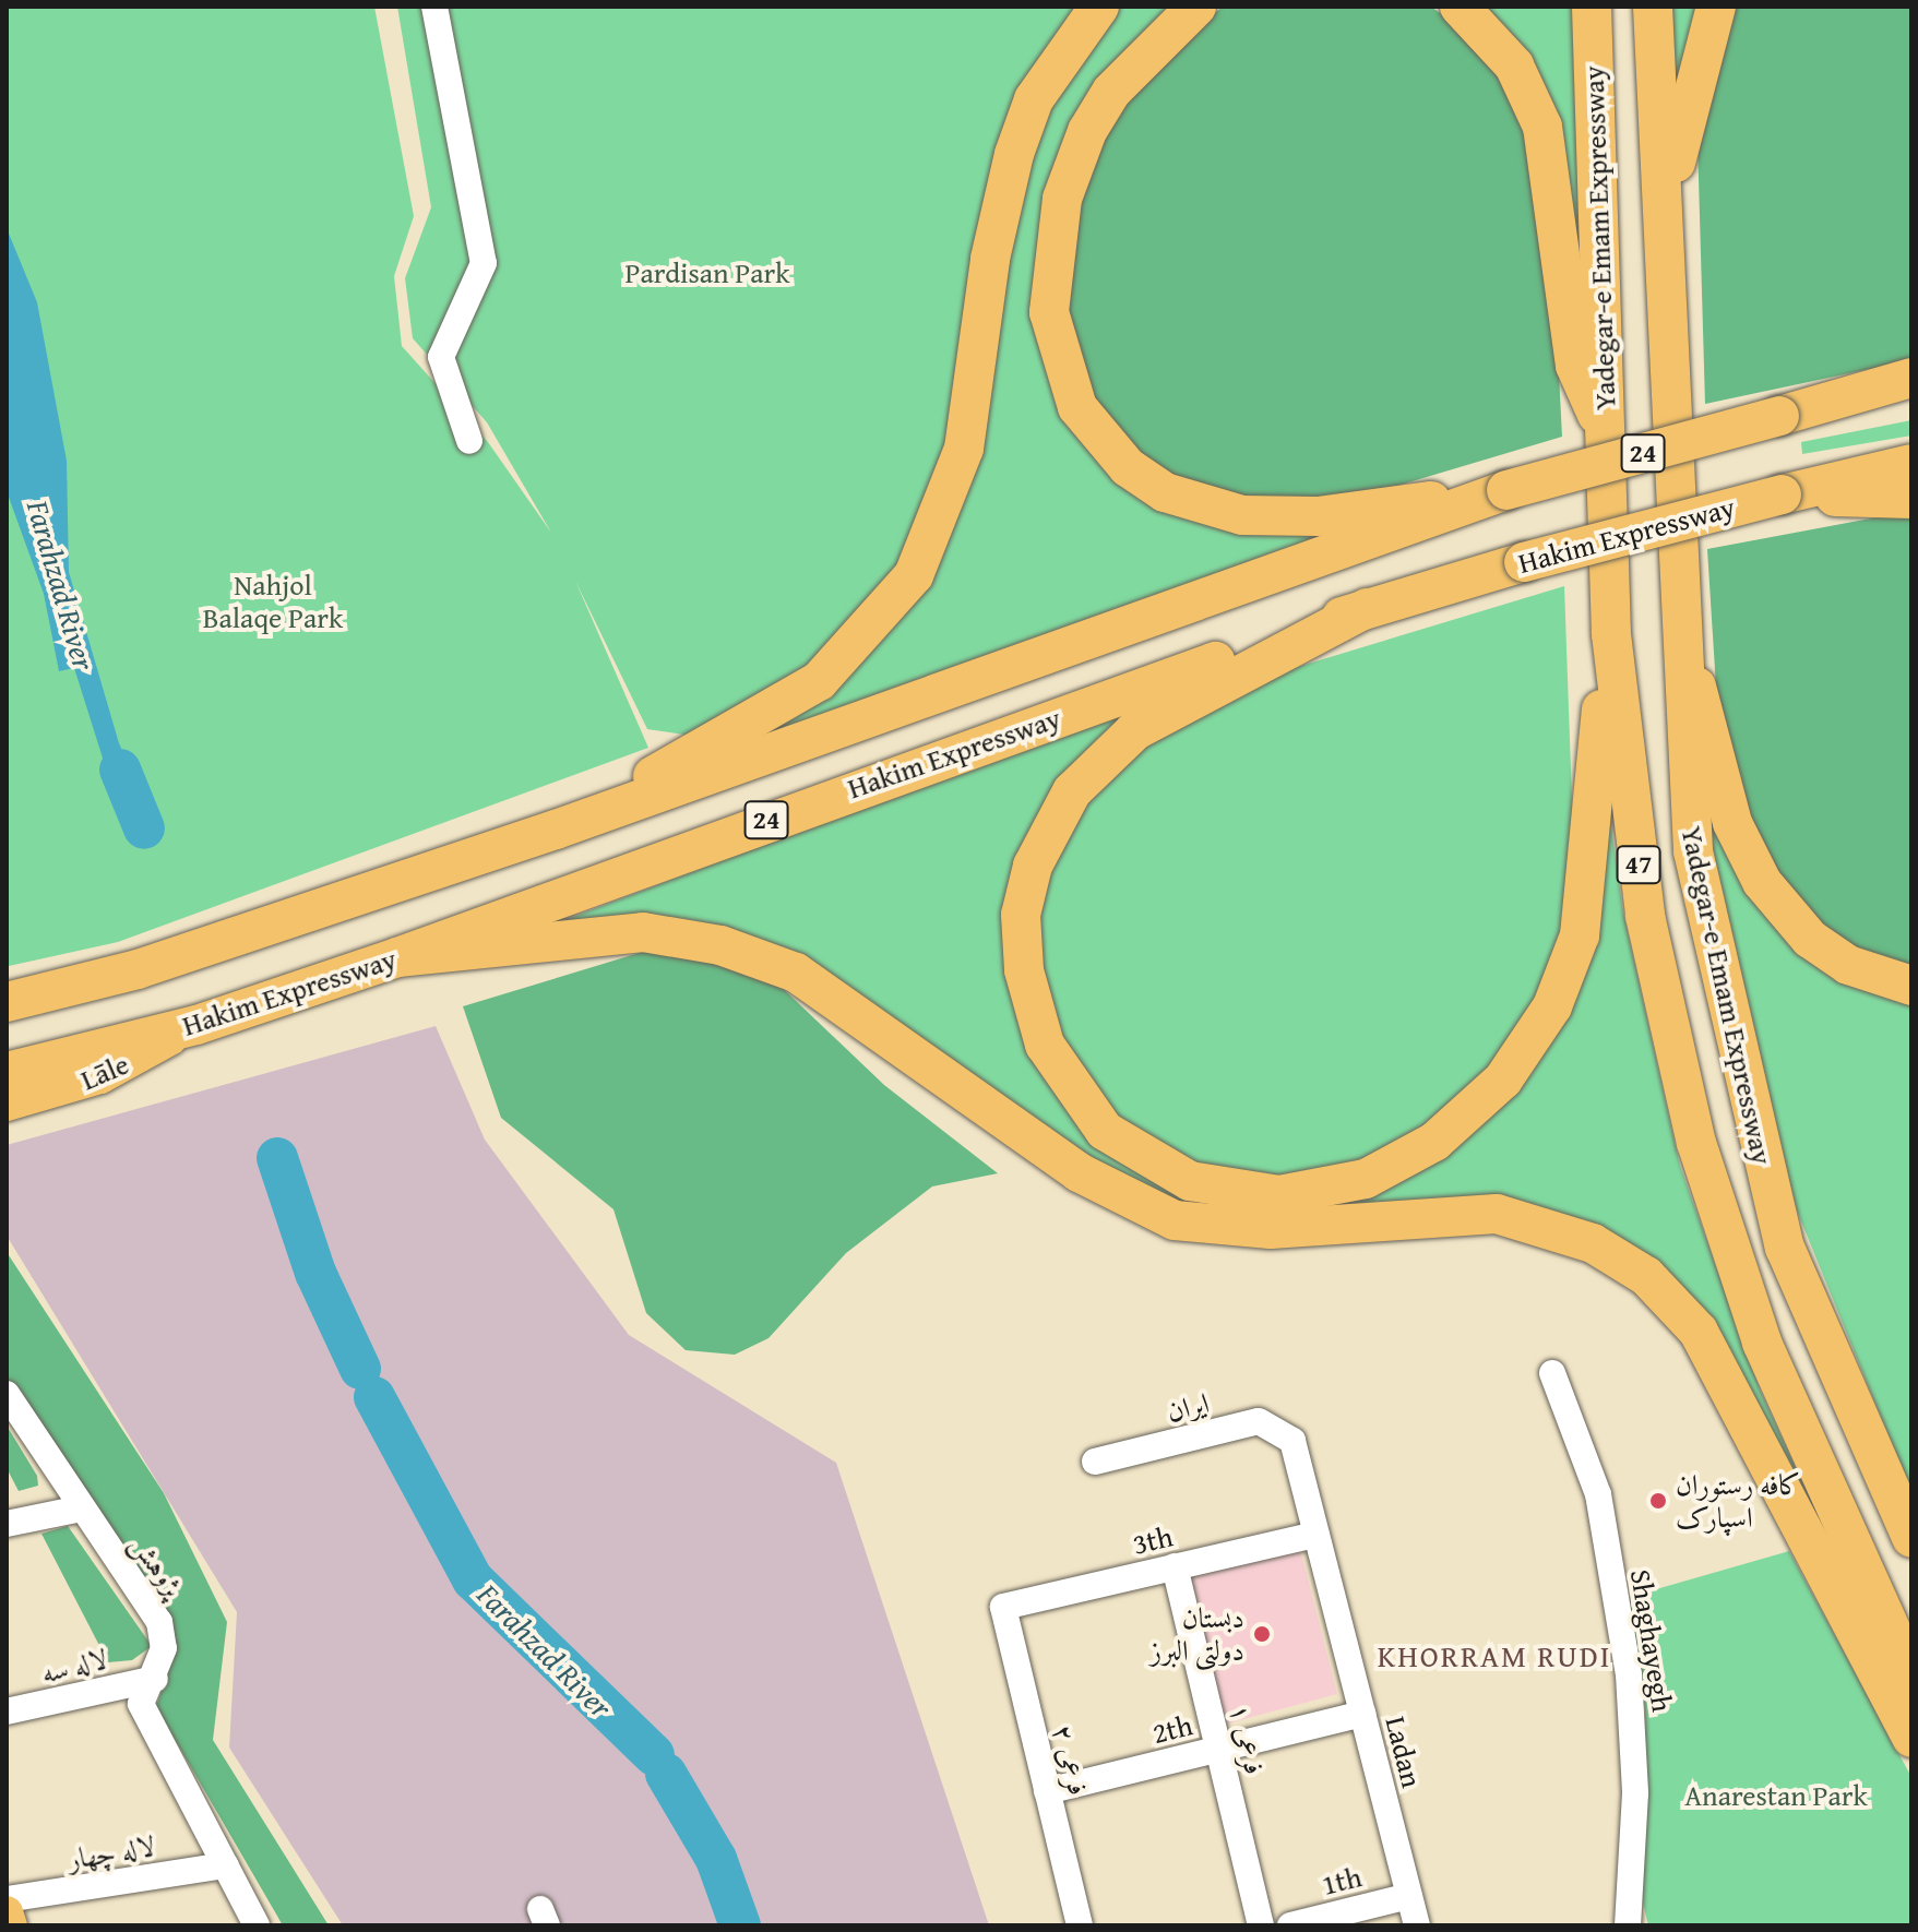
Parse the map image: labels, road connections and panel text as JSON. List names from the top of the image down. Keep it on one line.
{"streets":{"highway":["Yadegar-e Emam Expressway","24","Hakim Expressway","47"],"main road":["Lāle"],"street":["ایران","3th","پژوهش","Shaghayegh","لاله سه","2th","فرعی ۱","Ladan","فرعی ۲","لاله چهار","1th"]},"crossings":[["Hakim Expressway","Lāle"],["ایران","Ladan"],["3th","فرعی ۱"],["3th","Ladan"],["3th","فرعی ۲"],["پژوهش","لاله سه"],["پژوهش","لاله چهار"],["2th","فرعی ۱"],["2th","Ladan"],["2th","فرعی ۲"],["Ladan","1th"]],"districts":["KHORRAM RUDI"],"water":["Farahzad River"],"parks":["Pardisan Park","Nahjol Balaqe Park","Anarestan Park"],"places":["کافه رستوران اسپارک","دبستان دولتی البرز"]}
